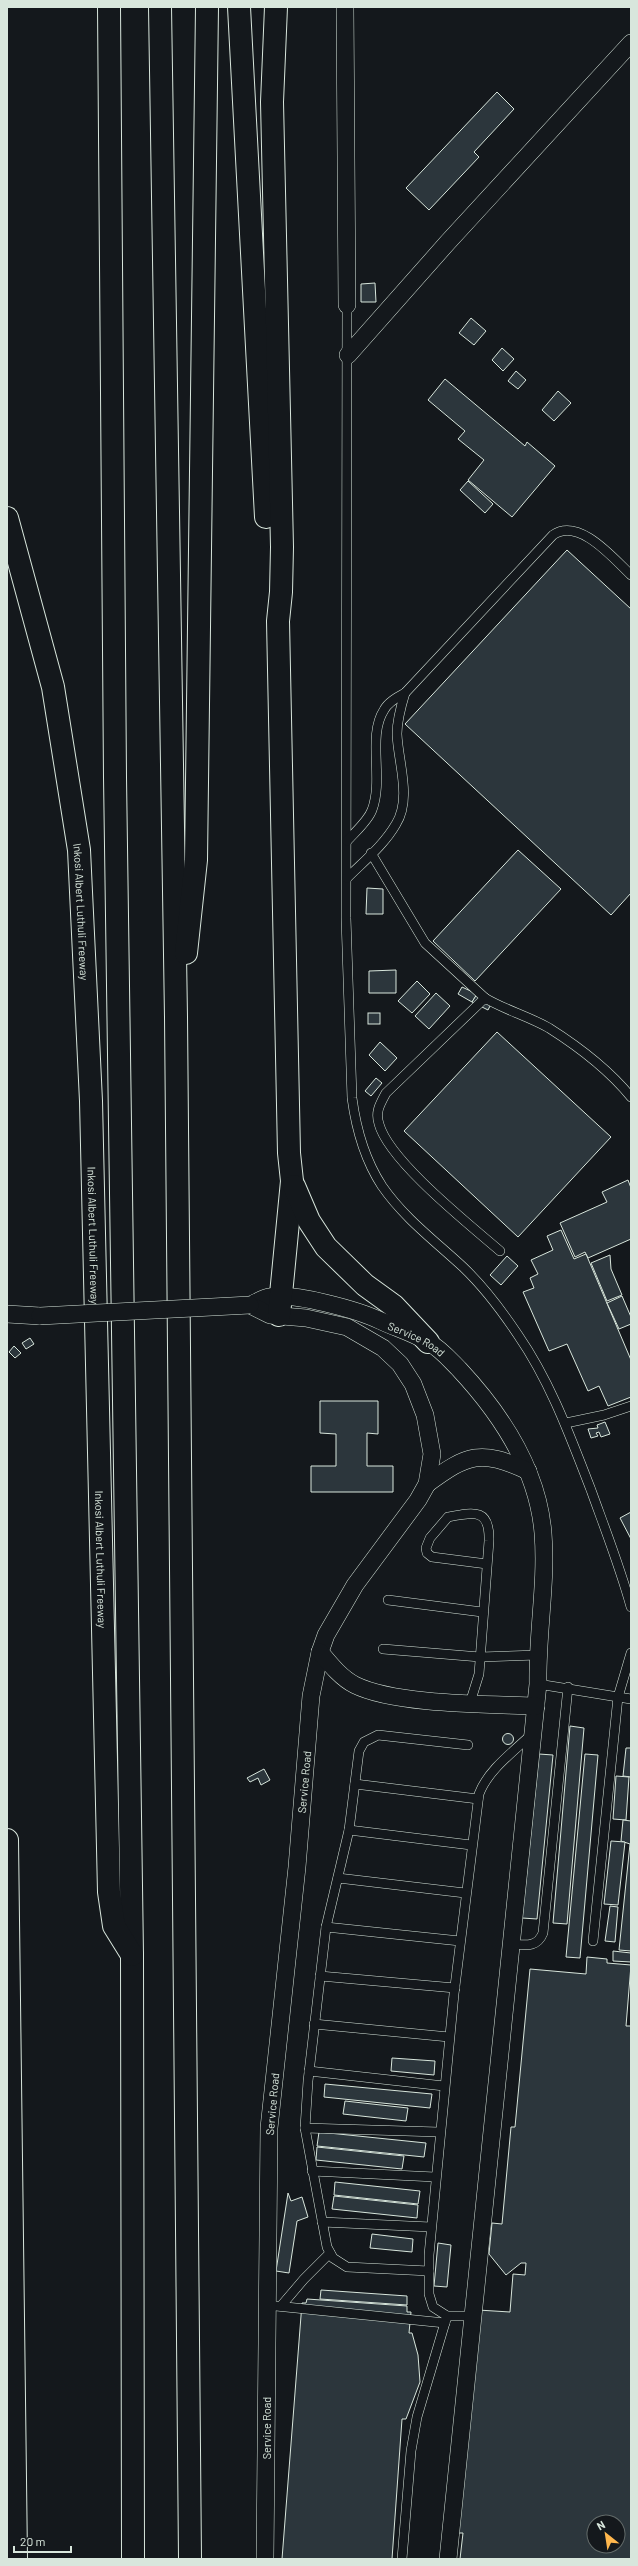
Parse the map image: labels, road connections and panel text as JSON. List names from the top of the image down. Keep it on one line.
{"streets":{"main road":["Inkosi Albert Luthuli Freeway"],"street":["Service Road"]},"scale_bar":"20 m","north":"top left"}
